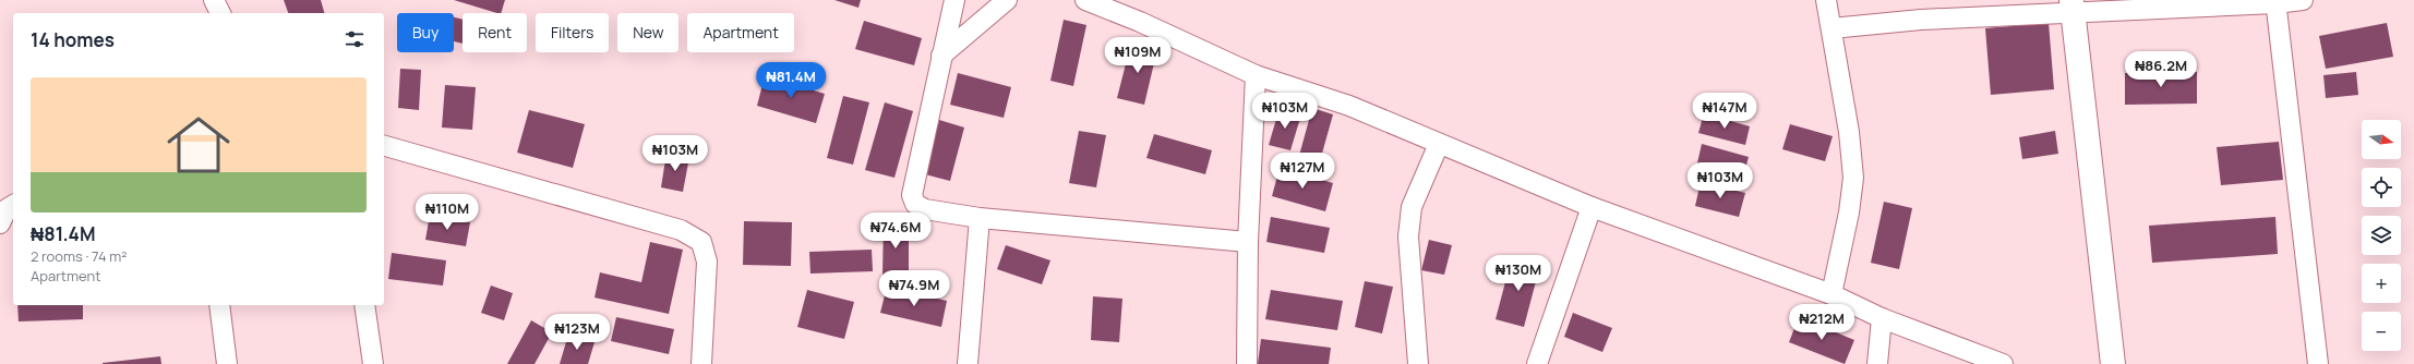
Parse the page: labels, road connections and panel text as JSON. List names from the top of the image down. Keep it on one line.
{"north":"right","page":{"chip":["Buy","Rent","Filters","New","Apartment"],"heading":"14 homes","price":["₦109M","₦86.2M","₦81.4M","₦103M","₦147M","₦103M","₦127M","₦103M","₦110M","₦74.6M","₦130M","₦74.9M","₦212M","₦123M"],"list":[{"name":"₦81.4M","note":"2 rooms · 74 m² · Apartment"}],"map_buttons":["+","−"]}}
